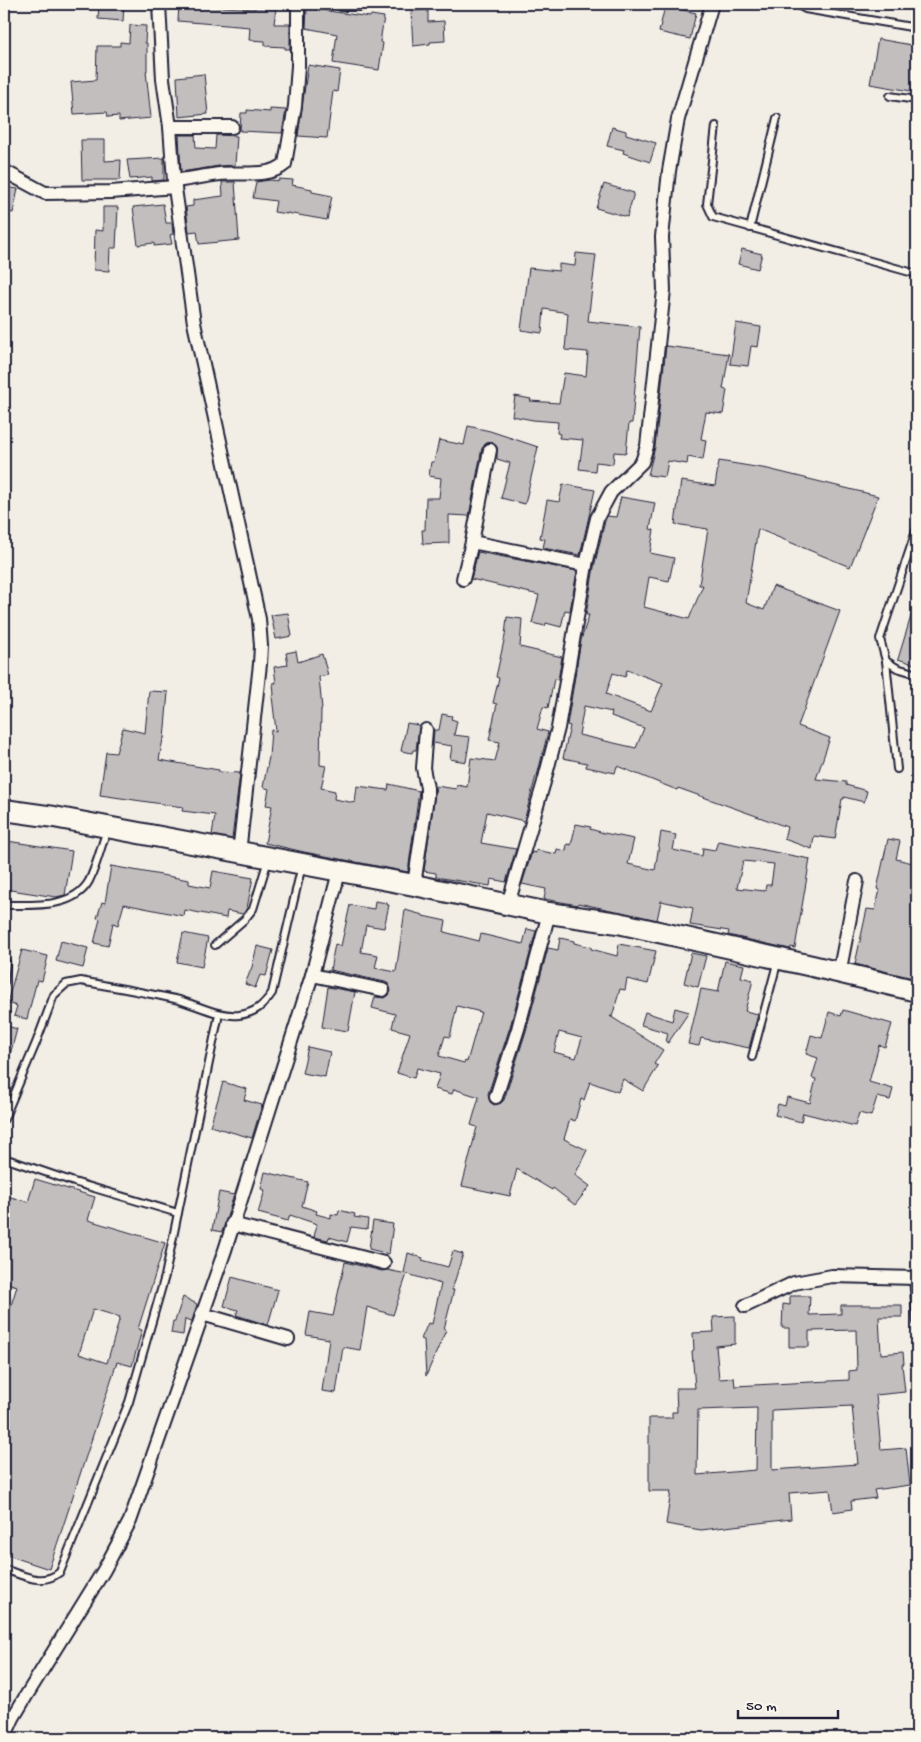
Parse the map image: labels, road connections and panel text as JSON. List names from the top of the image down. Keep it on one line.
{"scale_bar":"50 m"}
